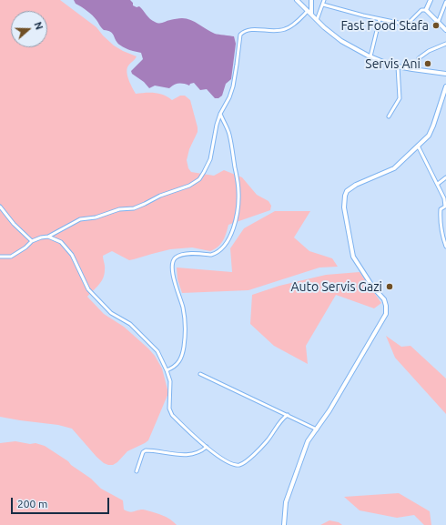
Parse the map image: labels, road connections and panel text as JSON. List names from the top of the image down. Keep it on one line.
{"places":["Fast Food Stafa","Servis Ani","Auto Servis Gazi"],"scale_bar":"200 m","north":"right"}
